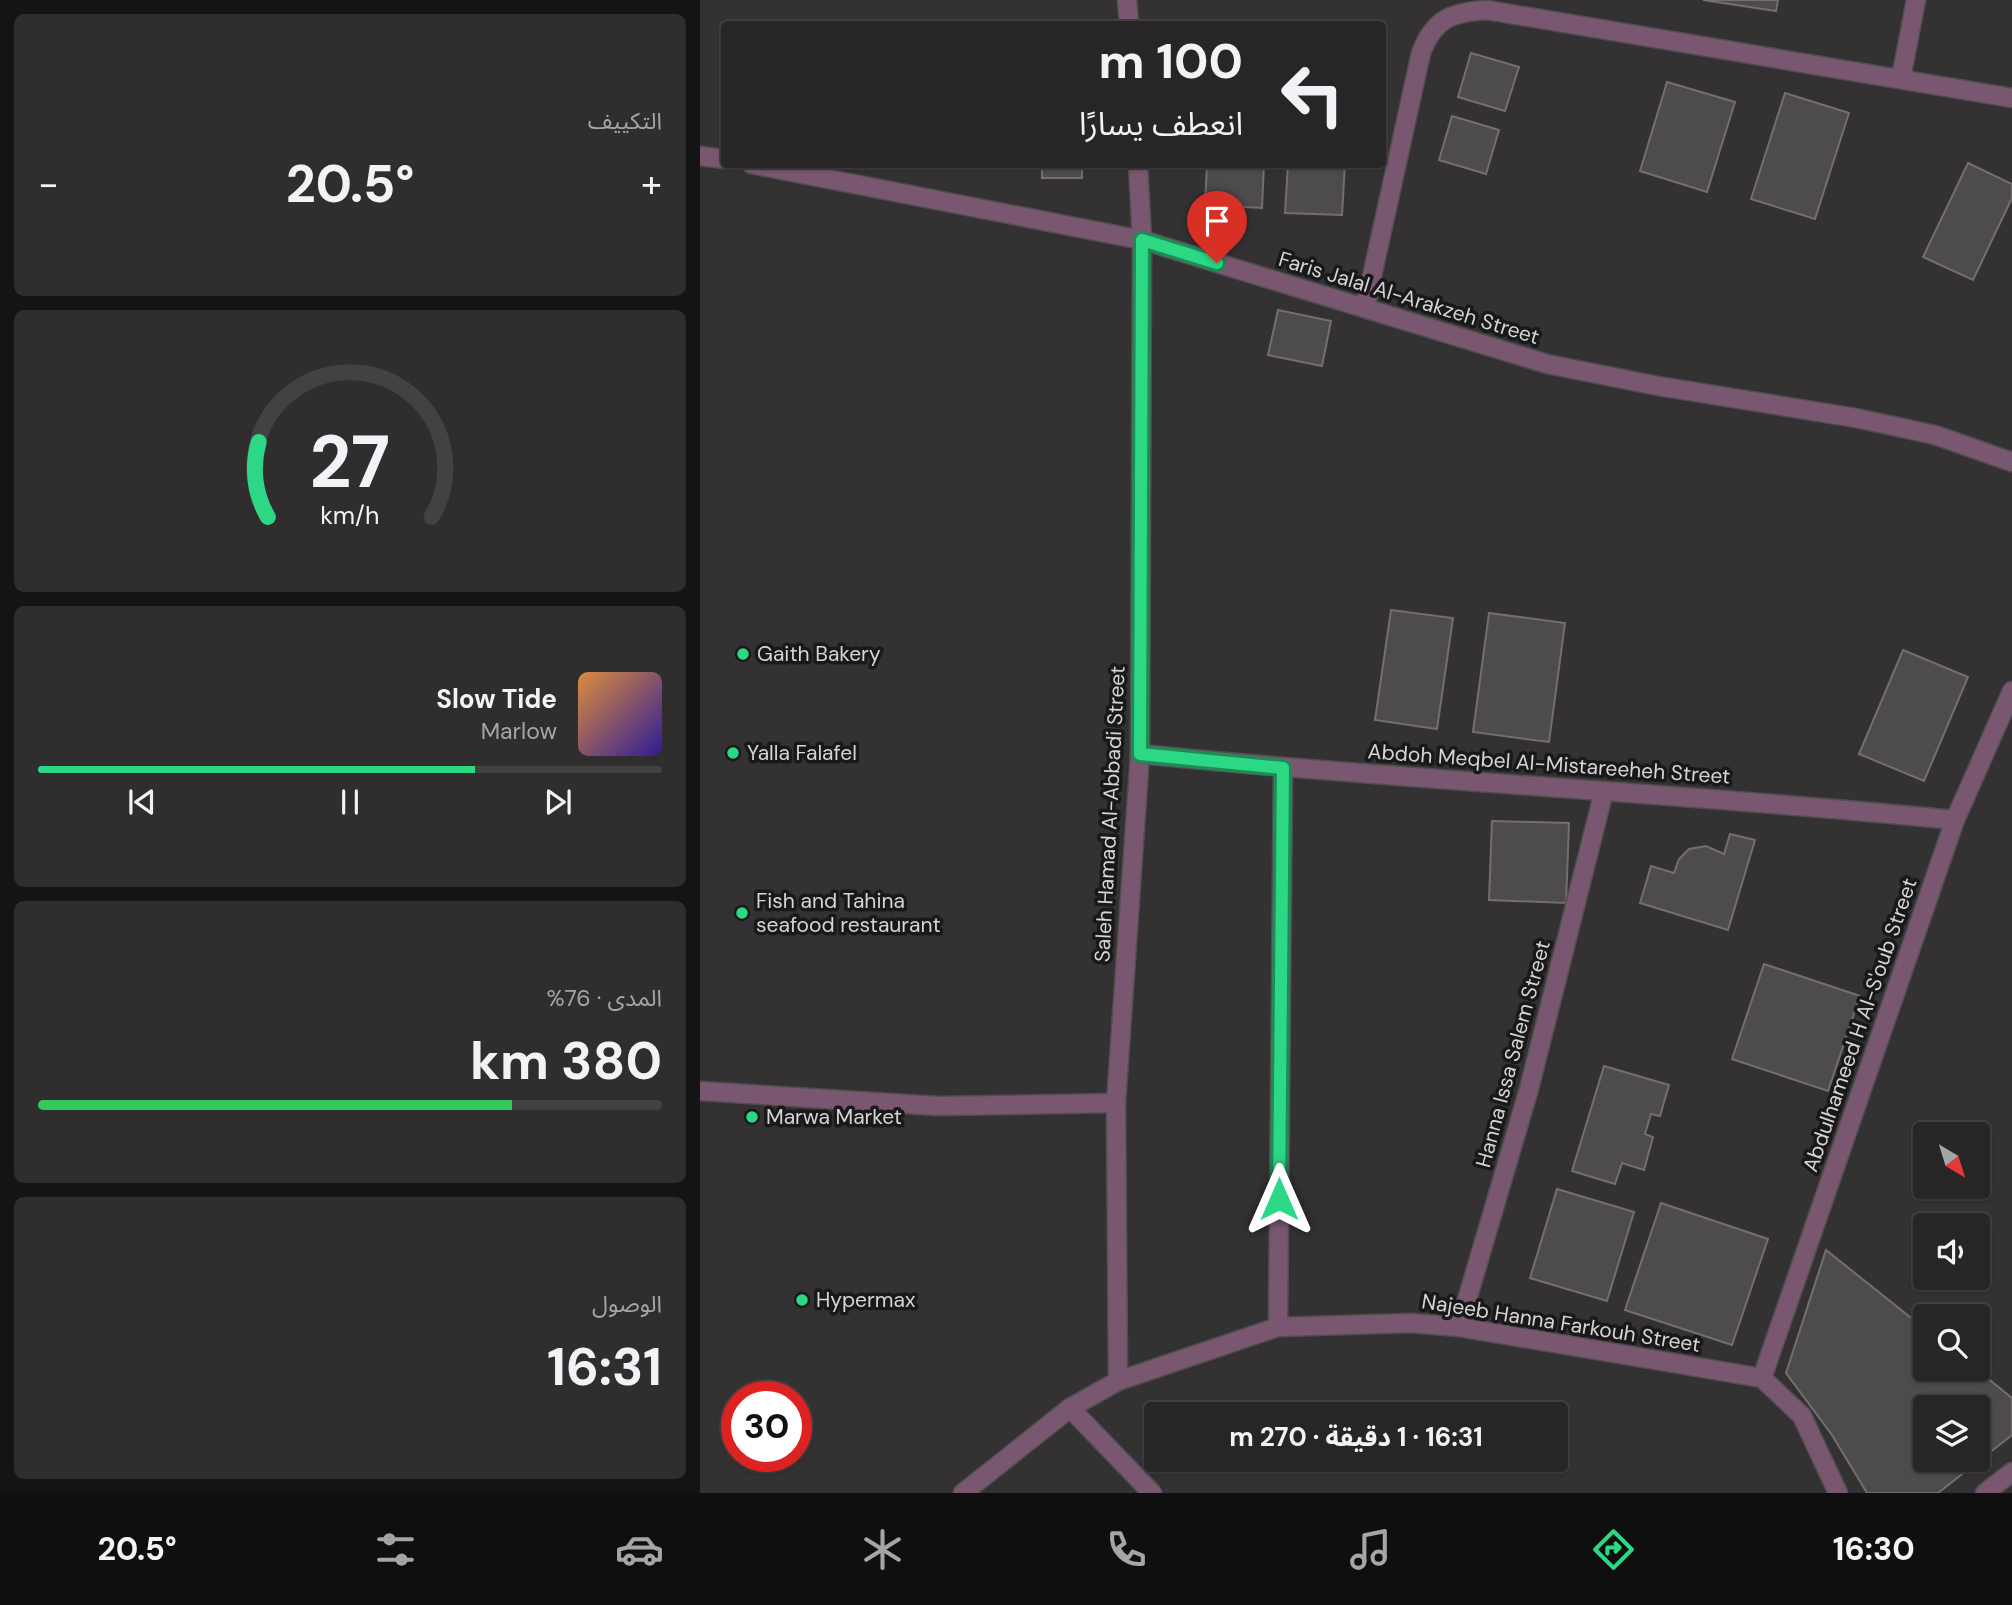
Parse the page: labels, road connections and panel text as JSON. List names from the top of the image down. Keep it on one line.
{"streets":{"street":["Faris Jalal Al-Arakzeh Street","Abdoh Meqbel Al-Mistareeheh Street","Saleh Hamad Al-Abbadi Street","Abdulhameed H Al-S'oub Street","Hanna Issa Salem Street","Najeeb Hanna Farkouh Street"]},"crossings":[["Faris Jalal Al-Arakzeh Street","Saleh Hamad Al-Abbadi Street"],["Abdoh Meqbel Al-Mistareeheh Street","Saleh Hamad Al-Abbadi Street"],["Abdoh Meqbel Al-Mistareeheh Street","Abdulhameed H Al-S'oub Street"],["Abdoh Meqbel Al-Mistareeheh Street","Hanna Issa Salem Street"],["Saleh Hamad Al-Abbadi Street","Najeeb Hanna Farkouh Street"],["Abdulhameed H Al-S'oub Street","Najeeb Hanna Farkouh Street"],["Hanna Issa Salem Street","Najeeb Hanna Farkouh Street"]],"places":["Gaith Bakery","Yalla Falafel","Fish and Tahina seafood restaurant","Marwa Market","Hypermax"],"north":"bottom right","page":{"tile":["التكييف",["المدى · 76%","380 km"],["الوصول","16:31"]],"turn":["100 m","انعطف يسارًا"],"heat":["−","20.5°","+"],"song":["Slow Tide","Marlow"],"limit":"30","trip":"16:31 · 1 دقيقة · 270 m","tabs":["16:30","20.5°"],"gauge":["27","km/h"]}}
